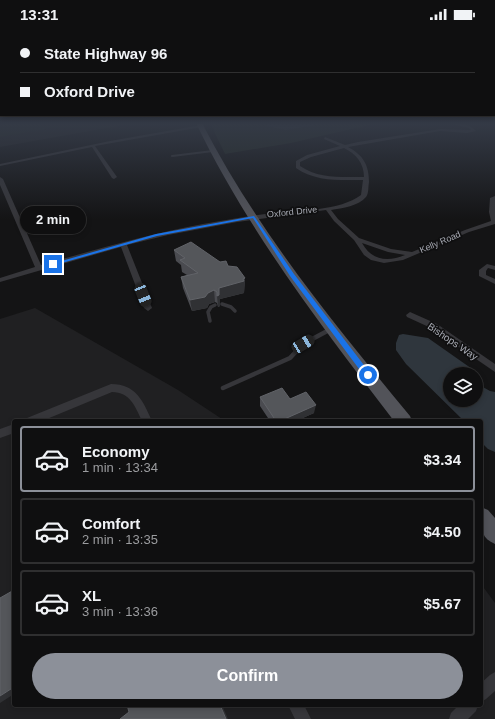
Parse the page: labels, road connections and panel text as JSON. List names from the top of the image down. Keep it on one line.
{"streets":{"street":["Oxford Drive","Kelly Road","Bishops Way"]},"crossings":[["Oxford Drive","Kelly Road"]],"page":{"status":"13:31","banner":["State Highway 96","Oxford Drive"],"bubble":"2 min","list":[{"name":"Economy","note":"1 min · 13:34","value":"$3.34"},{"name":"Comfort","note":"2 min · 13:35","value":"$4.50"},{"name":"XL","note":"3 min · 13:36","value":"$5.67"}],"buttons":"Confirm"}}
